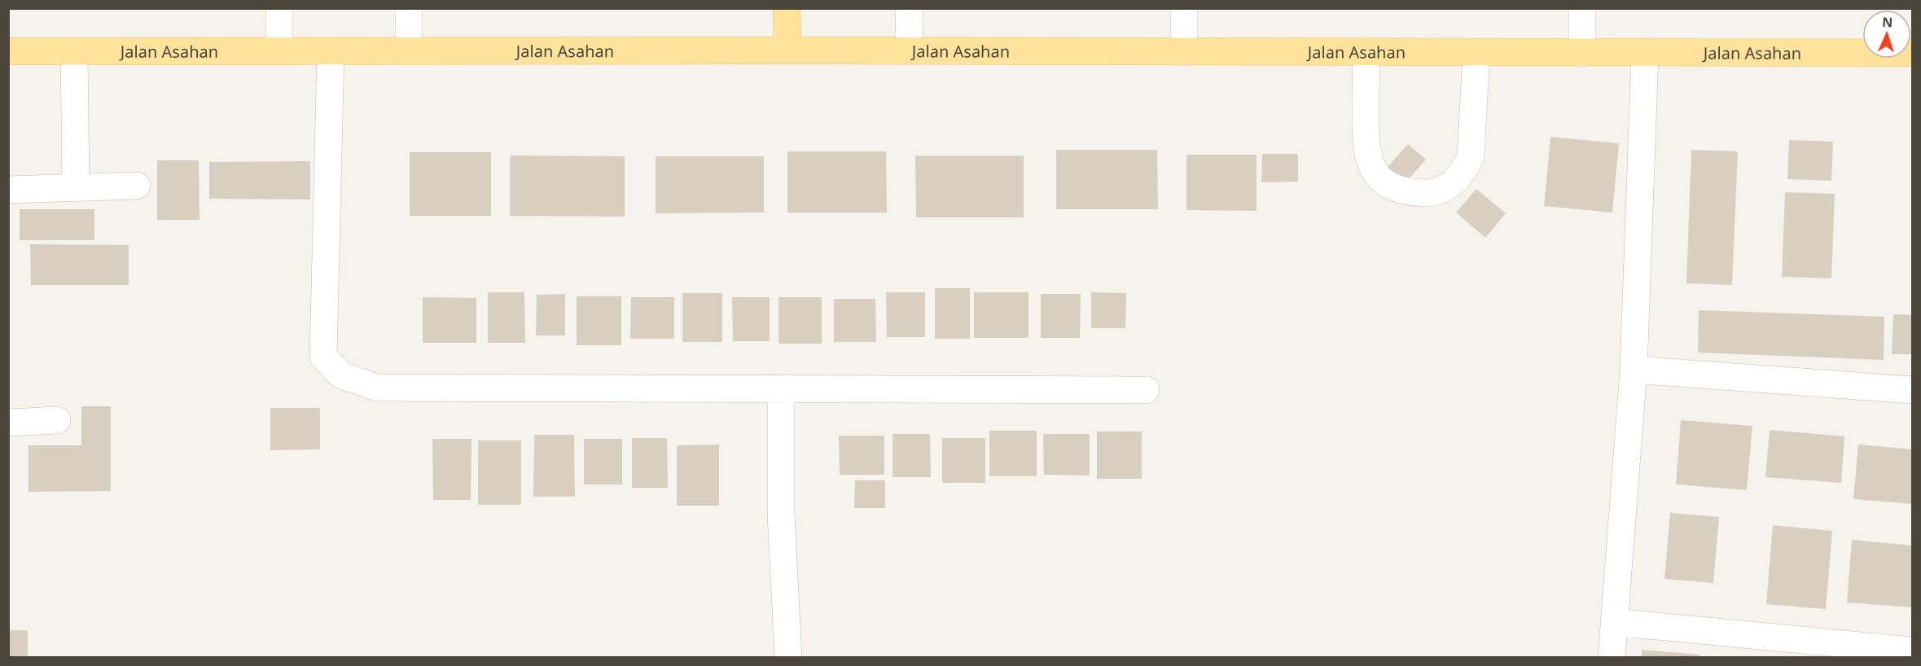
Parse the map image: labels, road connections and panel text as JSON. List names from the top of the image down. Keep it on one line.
{"streets":{"main road":["Jalan Asahan"]},"north":"top"}
